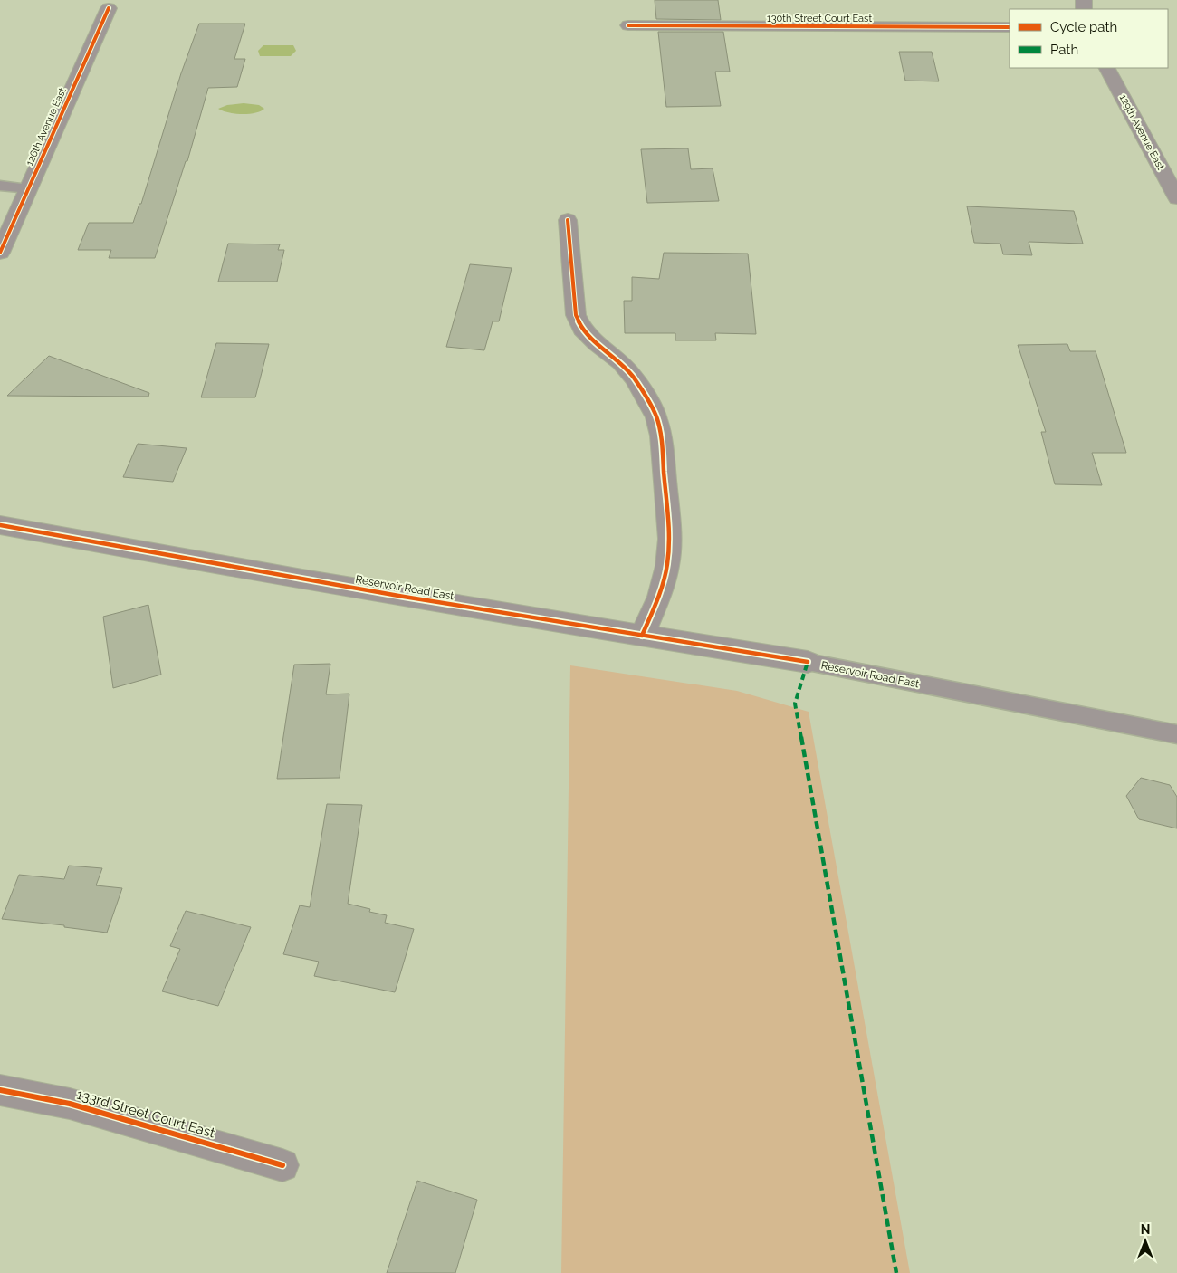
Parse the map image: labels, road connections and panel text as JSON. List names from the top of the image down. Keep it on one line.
{"streets":{"street":["130th Street Court East","126th Avenue East","129th Avenue East","Reservoir Road East","133rd Street Court East"]},"legend":["Cycle path","Path"],"north":"top"}
